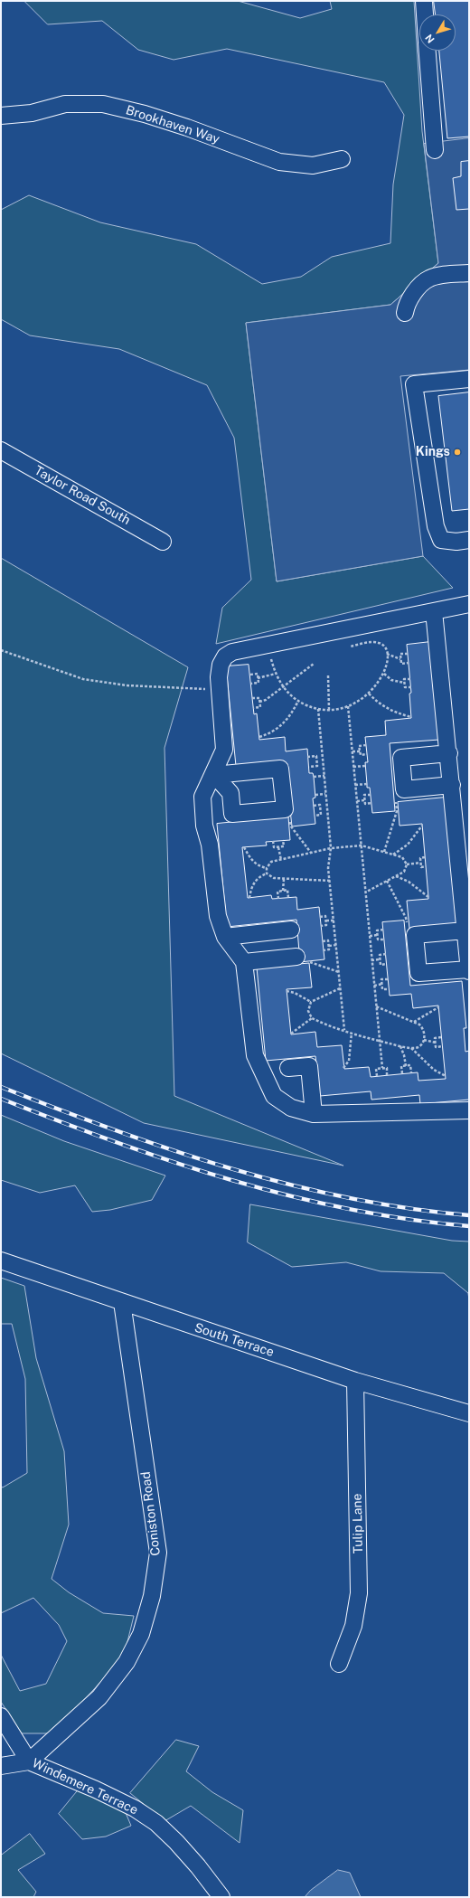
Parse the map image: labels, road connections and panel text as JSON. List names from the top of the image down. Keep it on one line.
{"streets":{"street":["Brookhaven Way","Taylor Road South","South Terrace","Coniston Road","Tulip Lane","Windemere Terrace"]},"crossings":[["South Terrace","Coniston Road"],["South Terrace","Tulip Lane"],["Coniston Road","Windemere Terrace"]],"places":["Kings"],"north":"bottom left"}
